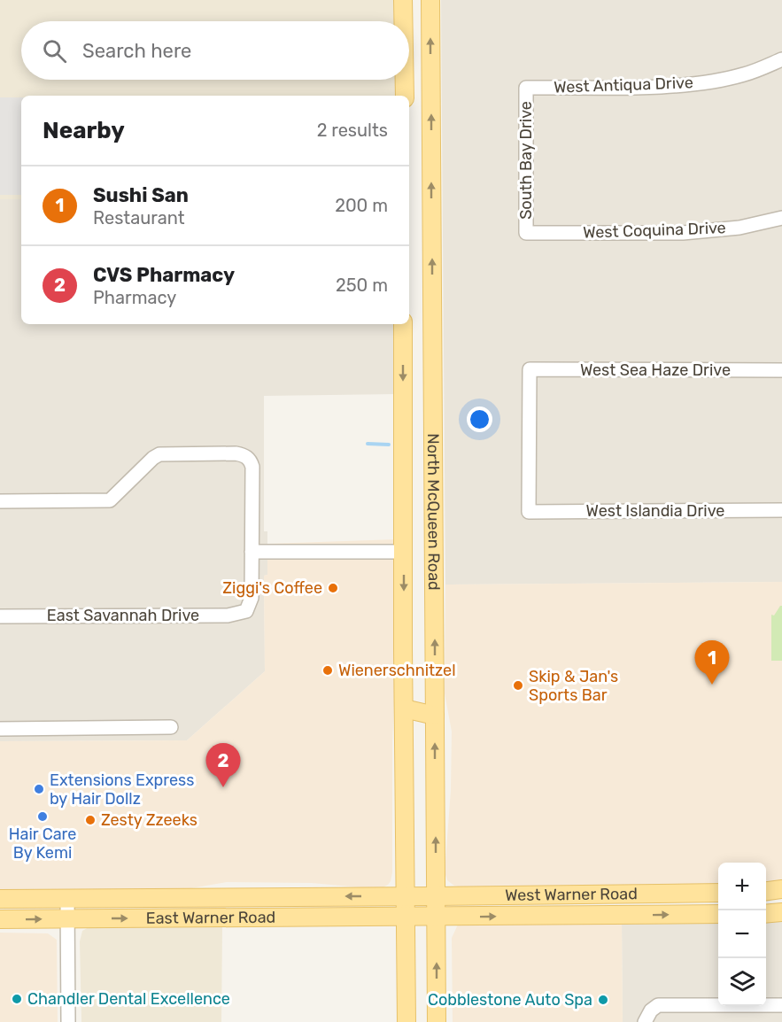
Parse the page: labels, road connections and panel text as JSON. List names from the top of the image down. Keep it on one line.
{"streets":{"main road":["North McQueen Road","West Warner Road","East Warner Road"],"street":["West Antiqua Drive","South Bay Drive","West Coquina Drive","West Sea Haze Drive","West Islandia Drive","East Savannah Drive"]},"crossings":[["West Antiqua Drive","South Bay Drive"],["South Bay Drive","West Coquina Drive"],["West Sea Haze Drive","West Islandia Drive"],["North McQueen Road","West Warner Road"],["North McQueen Road","East Warner Road"],["West Warner Road","East Warner Road"]],"places":["Ziggi's Coffee","Wienerschnitzel","Skip & Jan's Sports Bar","Extensions Express by Hair Dollz","Hair Care By Kemi","Zesty Zzeeks","Chandler Dental Excellence","Cobblestone Auto Spa"],"page":{"search":"Search here","heading":["Nearby","2 results"],"list":[{"mark":"1","name":"Sushi San","note":"Restaurant","value":"200 m"},{"mark":"2","name":"CVS Pharmacy","note":"Pharmacy","value":"250 m"}],"pins":["1","2"],"map_buttons":["+","−"]}}
